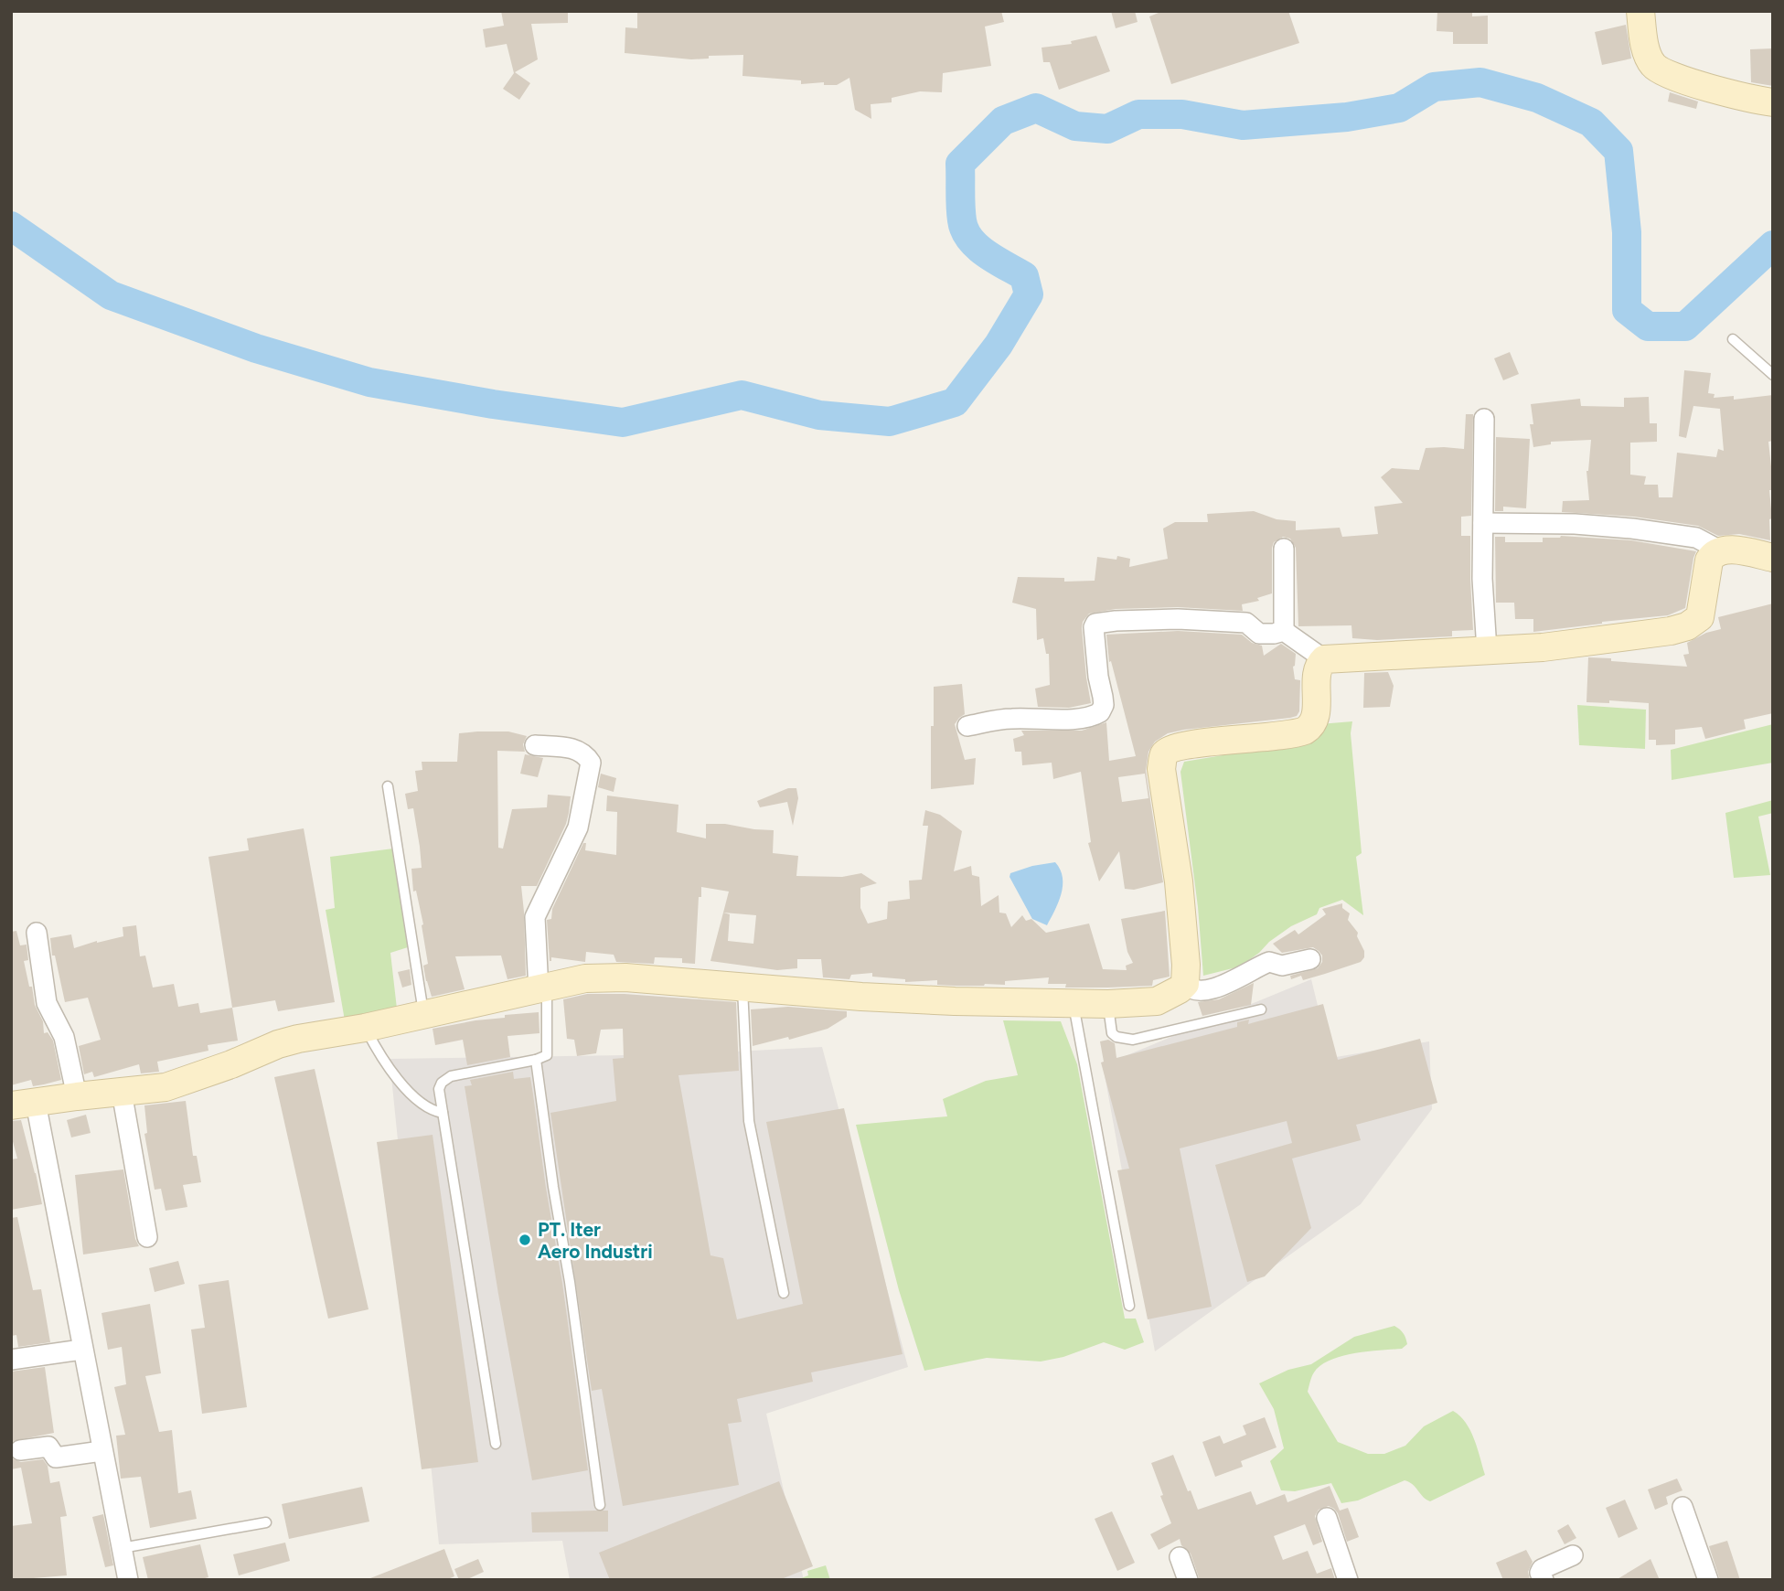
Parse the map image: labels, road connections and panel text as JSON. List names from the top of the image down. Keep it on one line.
{"places":["PT. Iter Aero Industri"]}
